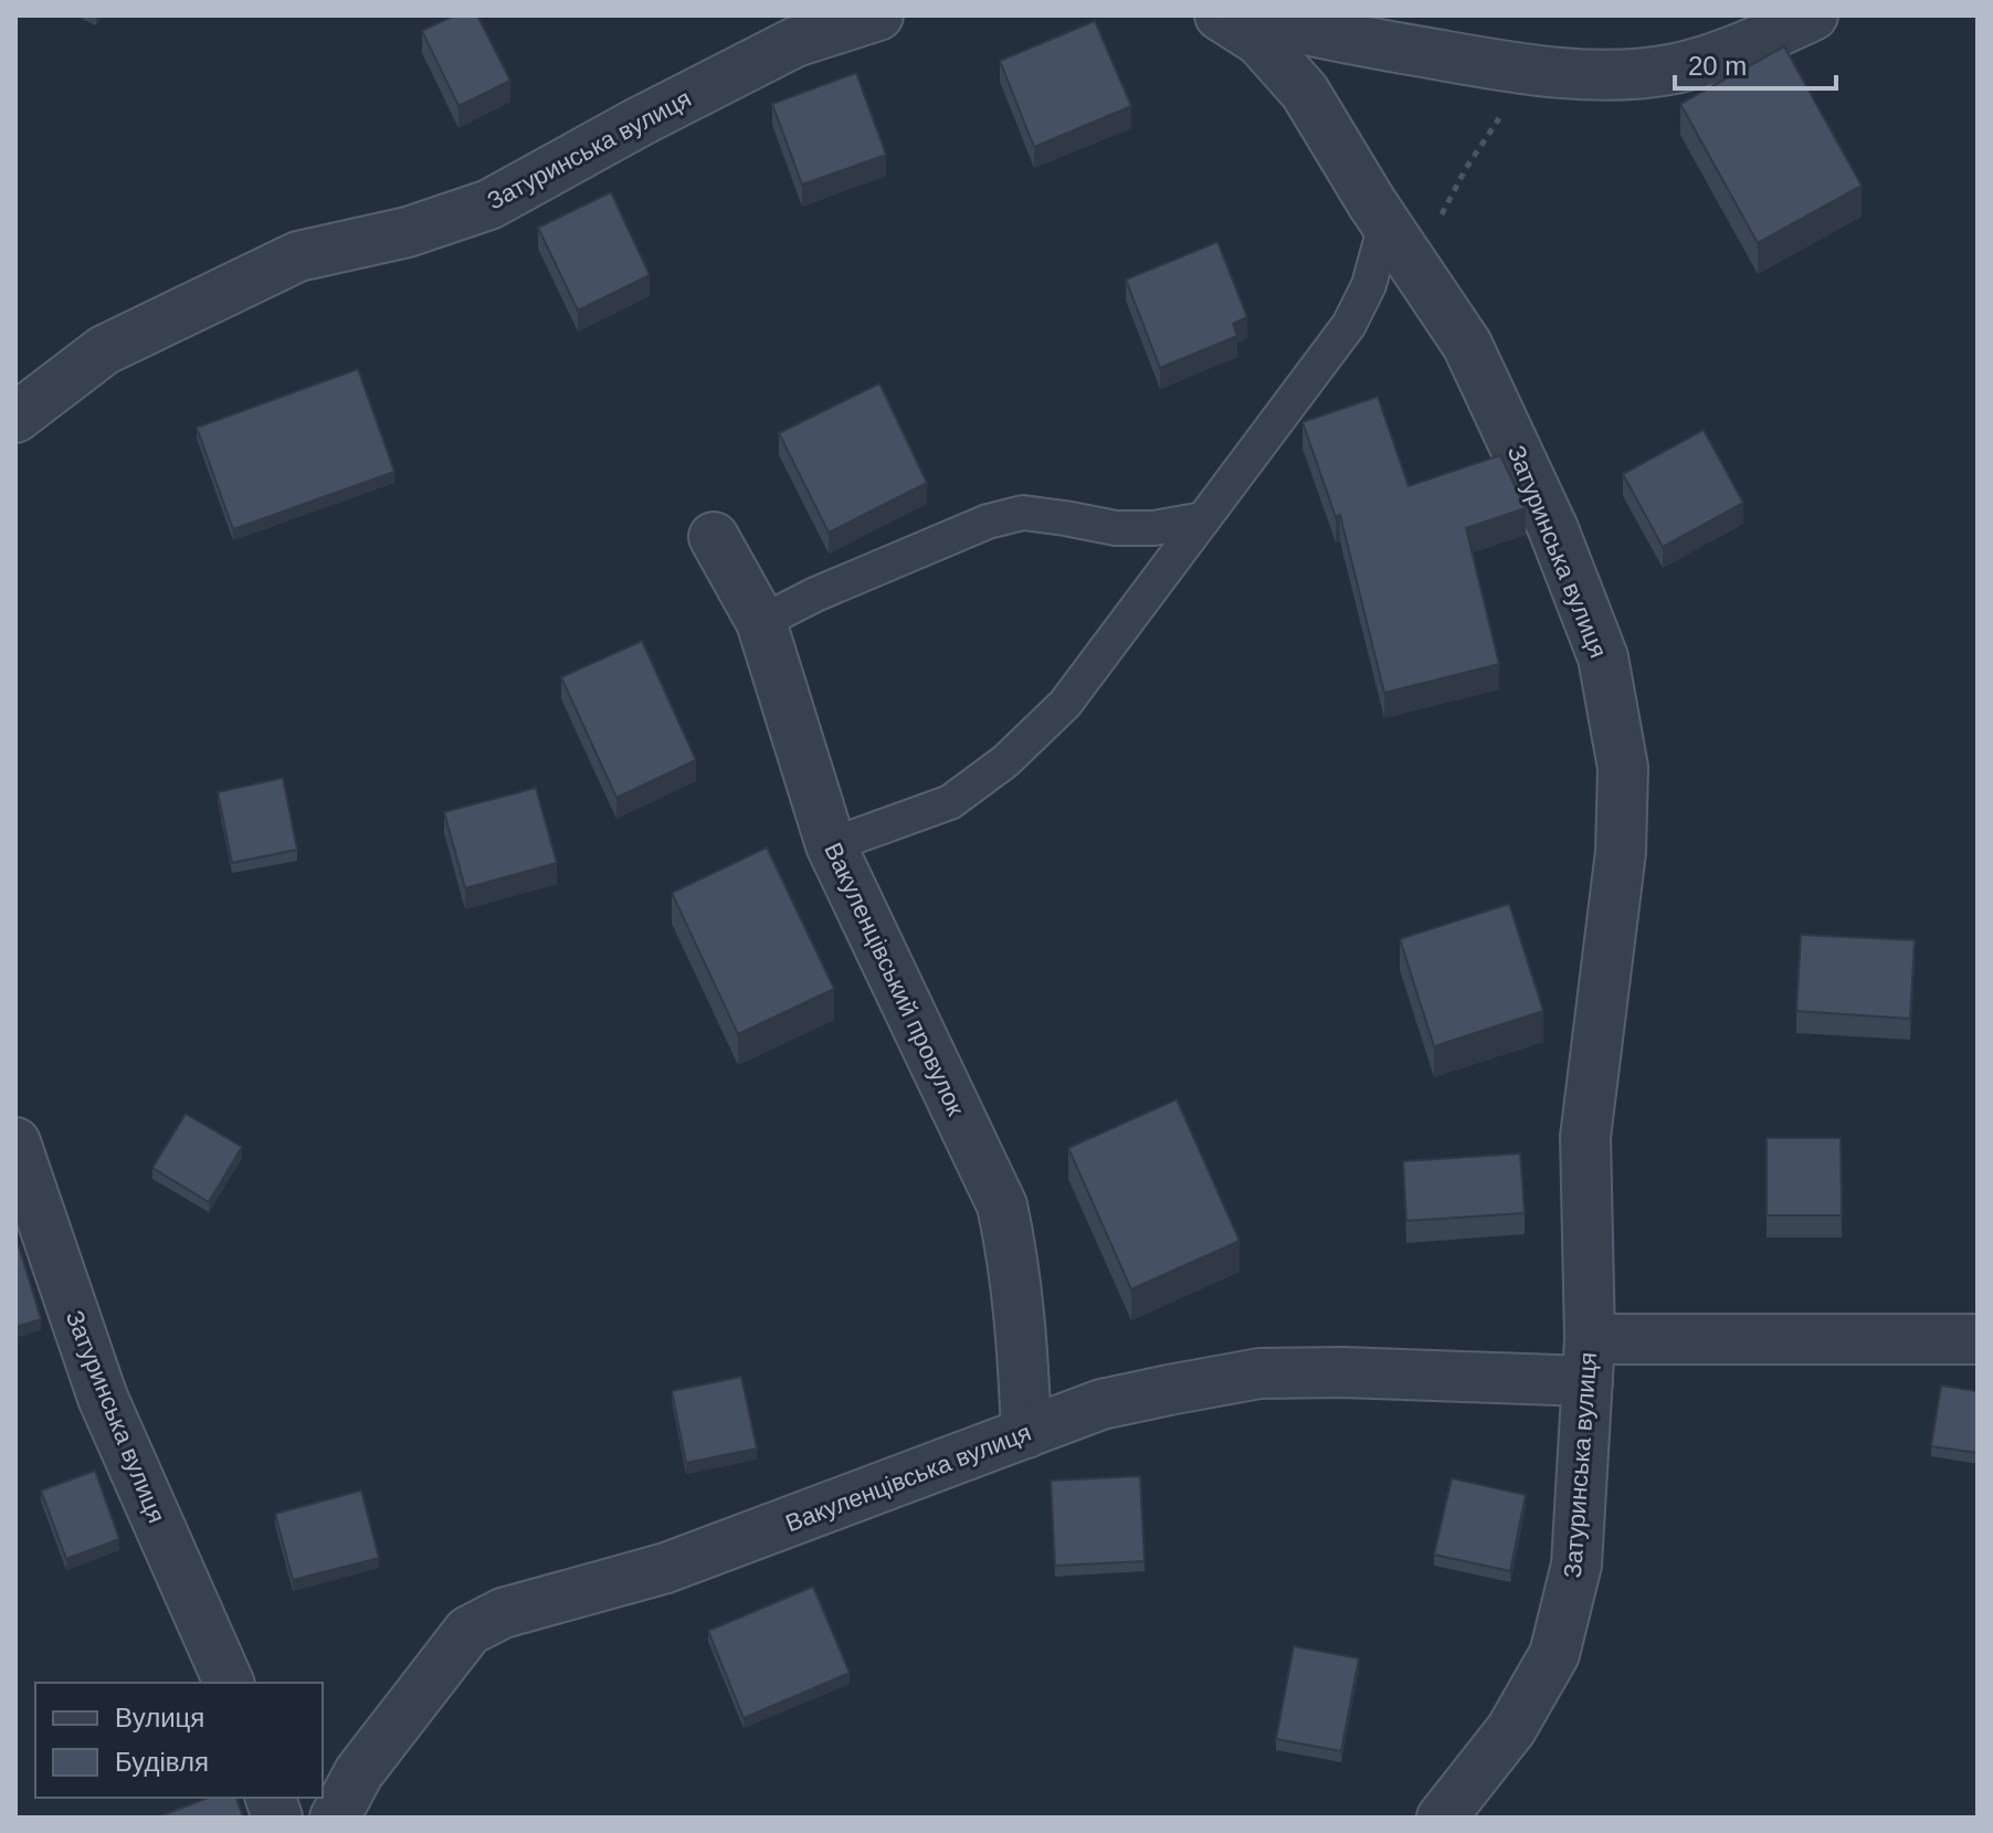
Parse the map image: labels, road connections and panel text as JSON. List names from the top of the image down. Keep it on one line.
{"streets":{"street":["Затуринська вулиця","Вакуленцівський провулок","Вакуленцівська вулиця"]},"crossings":[["Затуринська вулиця","Вакуленцівська вулиця"],["Вакуленцівський провулок","Вакуленцівська вулиця"]],"legend":["Вулиця","Будівля"],"scale_bar":"20 m"}
